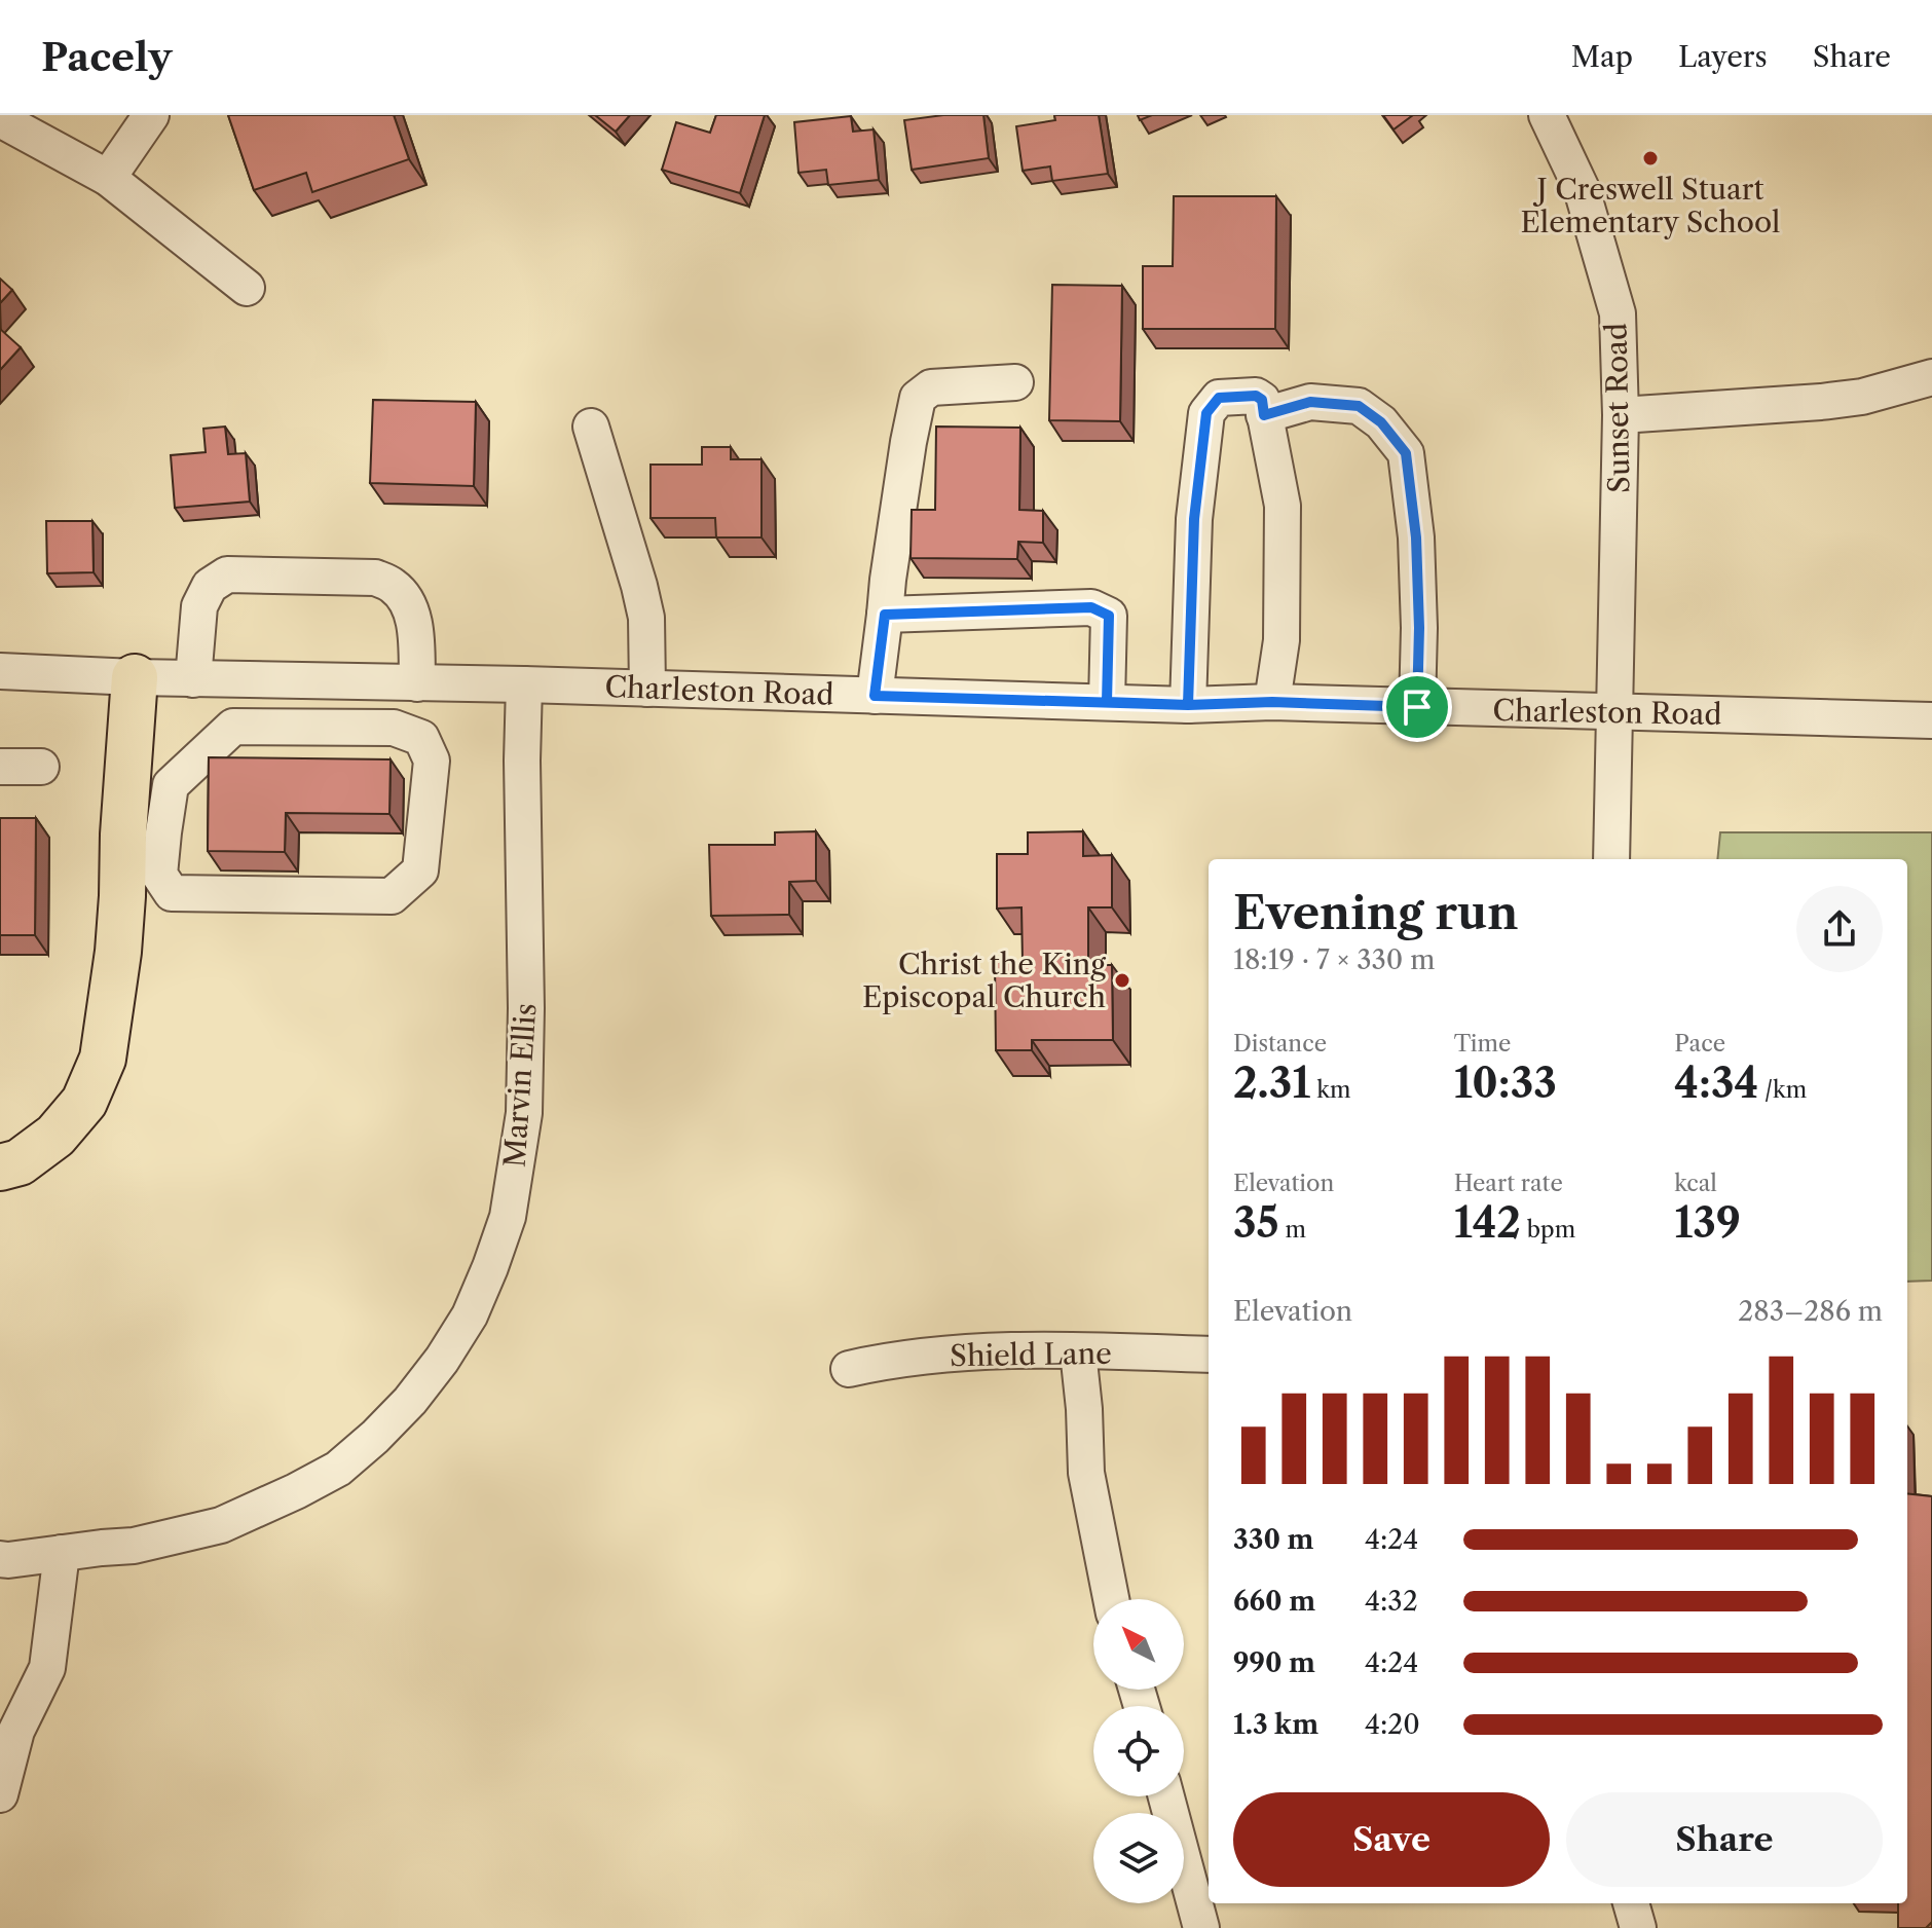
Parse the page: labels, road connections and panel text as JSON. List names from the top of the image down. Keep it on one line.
{"streets":{"street":["Sunset Road","Charleston Road","Marvin Ellis","Shield Lane"]},"crossings":[["Sunset Road","Charleston Road"],["Charleston Road","Marvin Ellis"]],"places":["J Creswell Stuart Elementary School","Christ the King Episcopal Church"],"north":"top left","page":{"header":"Pacely","nav":["Map","Layers","Share"],"heading":["Evening run","18:19 · 7 × 330 m"],"stats":[["Distance","2.31 km"],["Time","10:33"],["Pace","4:34 /km"],["Elevation","35 m"],["Heart rate","142 bpm"],["kcal","139"]],"chart":["Elevation","283–286 m"],"list":[{"name":"330 m","note":"4:24"},{"name":"660 m","note":"4:32"},{"name":"990 m","note":"4:24"},{"name":"1.3 km","note":"4:20"}],"buttons":["Save","Share"]}}
